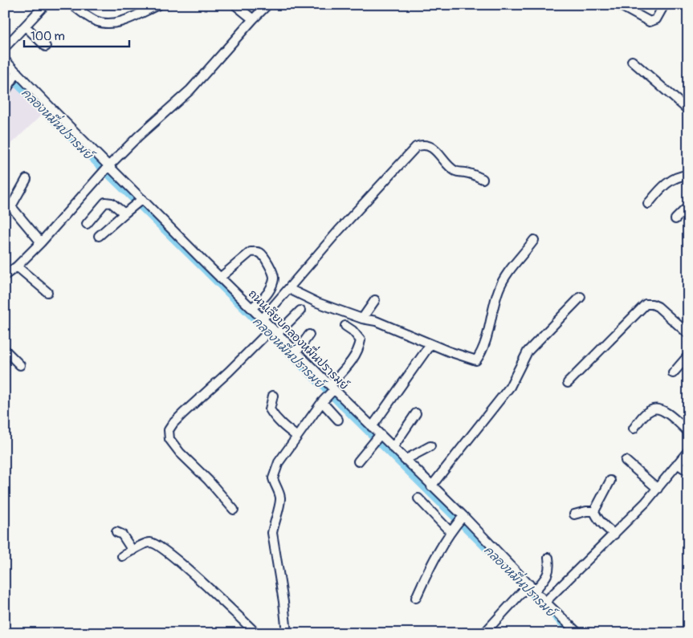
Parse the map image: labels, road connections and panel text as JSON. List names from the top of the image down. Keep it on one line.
{"streets":{"street":["ถนนเลียบคลองหมื่นปรารมย์"]},"water":["คลองหมื่นปรารมย์"],"scale_bar":"100 m"}
